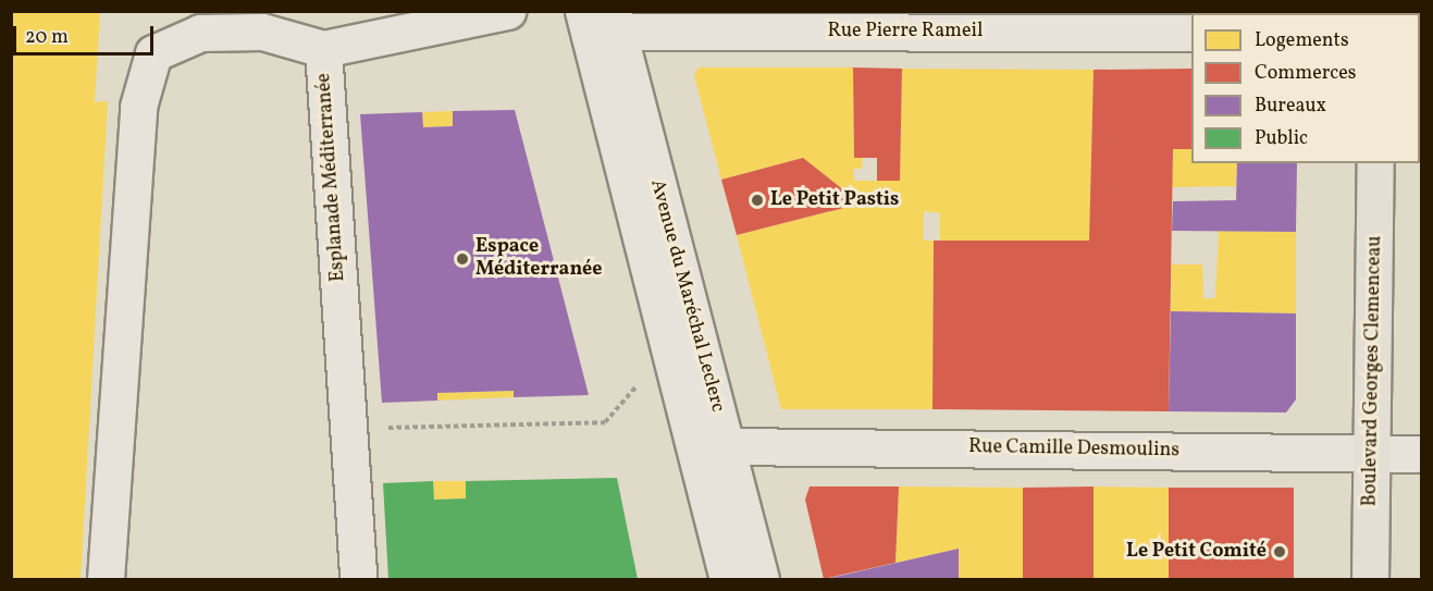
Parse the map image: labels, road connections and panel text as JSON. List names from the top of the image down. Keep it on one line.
{"streets":{"main road":["Boulevard Georges Clemenceau"],"street":["Rue Pierre Rameil","Esplanade Méditerranée","Avenue du Maréchal Leclerc","Rue Camille Desmoulins"]},"crossings":[["Rue Pierre Rameil","Avenue du Maréchal Leclerc"],["Avenue du Maréchal Leclerc","Rue Camille Desmoulins"],["Boulevard Georges Clemenceau","Rue Camille Desmoulins"]],"places":["Le Petit Pastis","Espace Méditerranée","Le Petit Comité"],"legend":["Logements","Commerces","Bureaux","Public"],"scale_bar":"20 m"}
